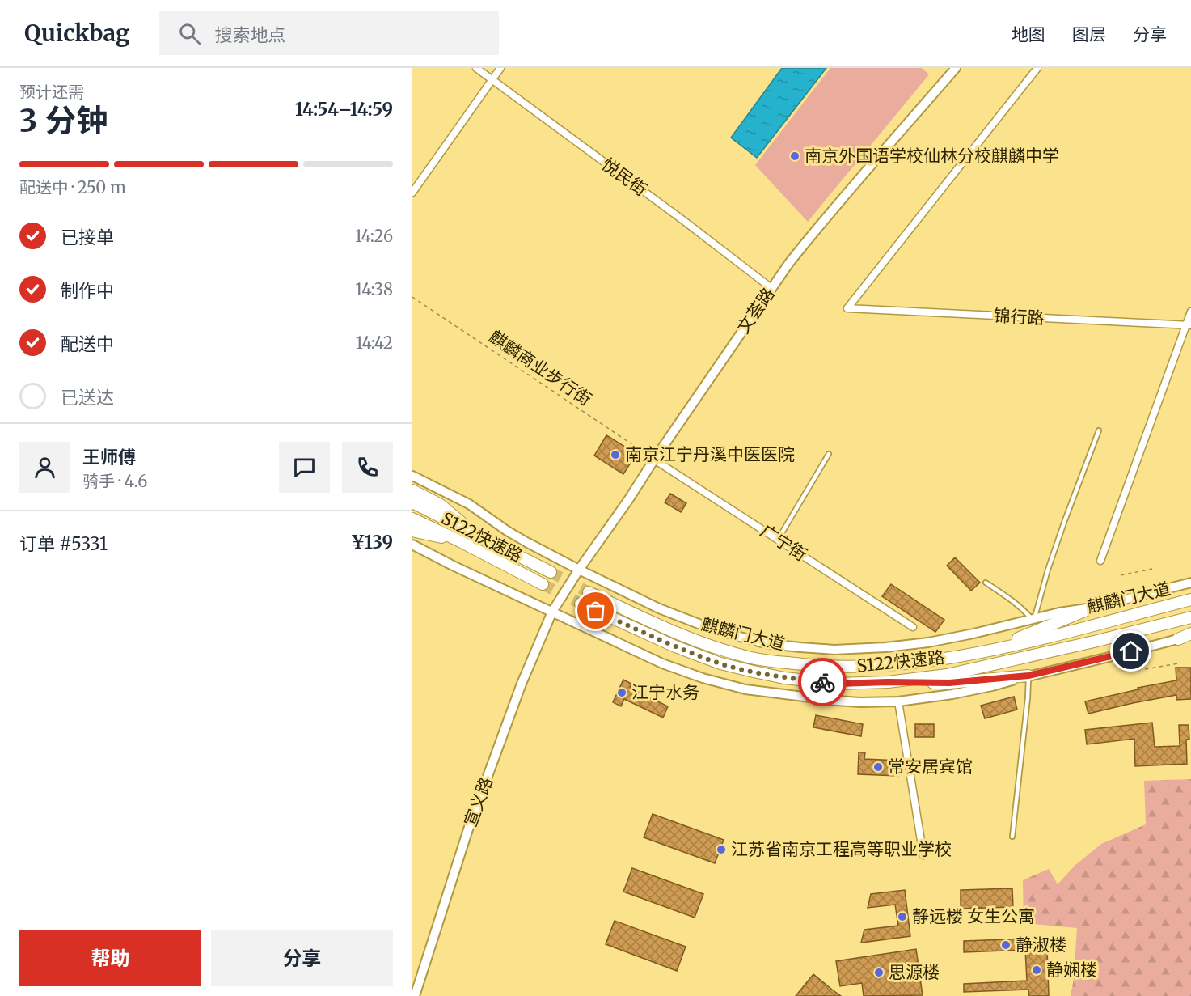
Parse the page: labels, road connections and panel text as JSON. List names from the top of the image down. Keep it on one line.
{"streets":{"highway":["S122快速路"],"street":["悦民街","文荟路","锦行路","广宁街","麒麟门大道","宣义路"],"path":["麒麟商业步行街"]},"crossings":[["悦民街","文荟路"],["文荟路","麒麟商业步行街"],["文荟路","广宁街"],["文荟路","麒麟门大道"],["文荟路","宣义路"],["麒麟商业步行街","广宁街"],["麒麟门大道","宣义路"]],"places":["南京外国语学校仙林分校麒麟中学","南京江宁丹溪中医医院","江宁水务","常安居宾馆","江苏省南京工程高等职业学校","静远楼 女生公寓","静淑楼","静娴楼","思源楼"],"page":{"header":"Quickbag","search":"搜索地点","nav":["地图","图层","分享"],"heading":["3 分钟","预计还需","14:54–14:59"],"panel":["王师傅","骑手 · 4.6","订单 #5331","¥139"],"bar":"配送中 · 250 m","list":[["已接单","14:26"],["制作中","14:38"],["配送中","14:42"],"已送达"],"buttons":["帮助","分享"]}}
